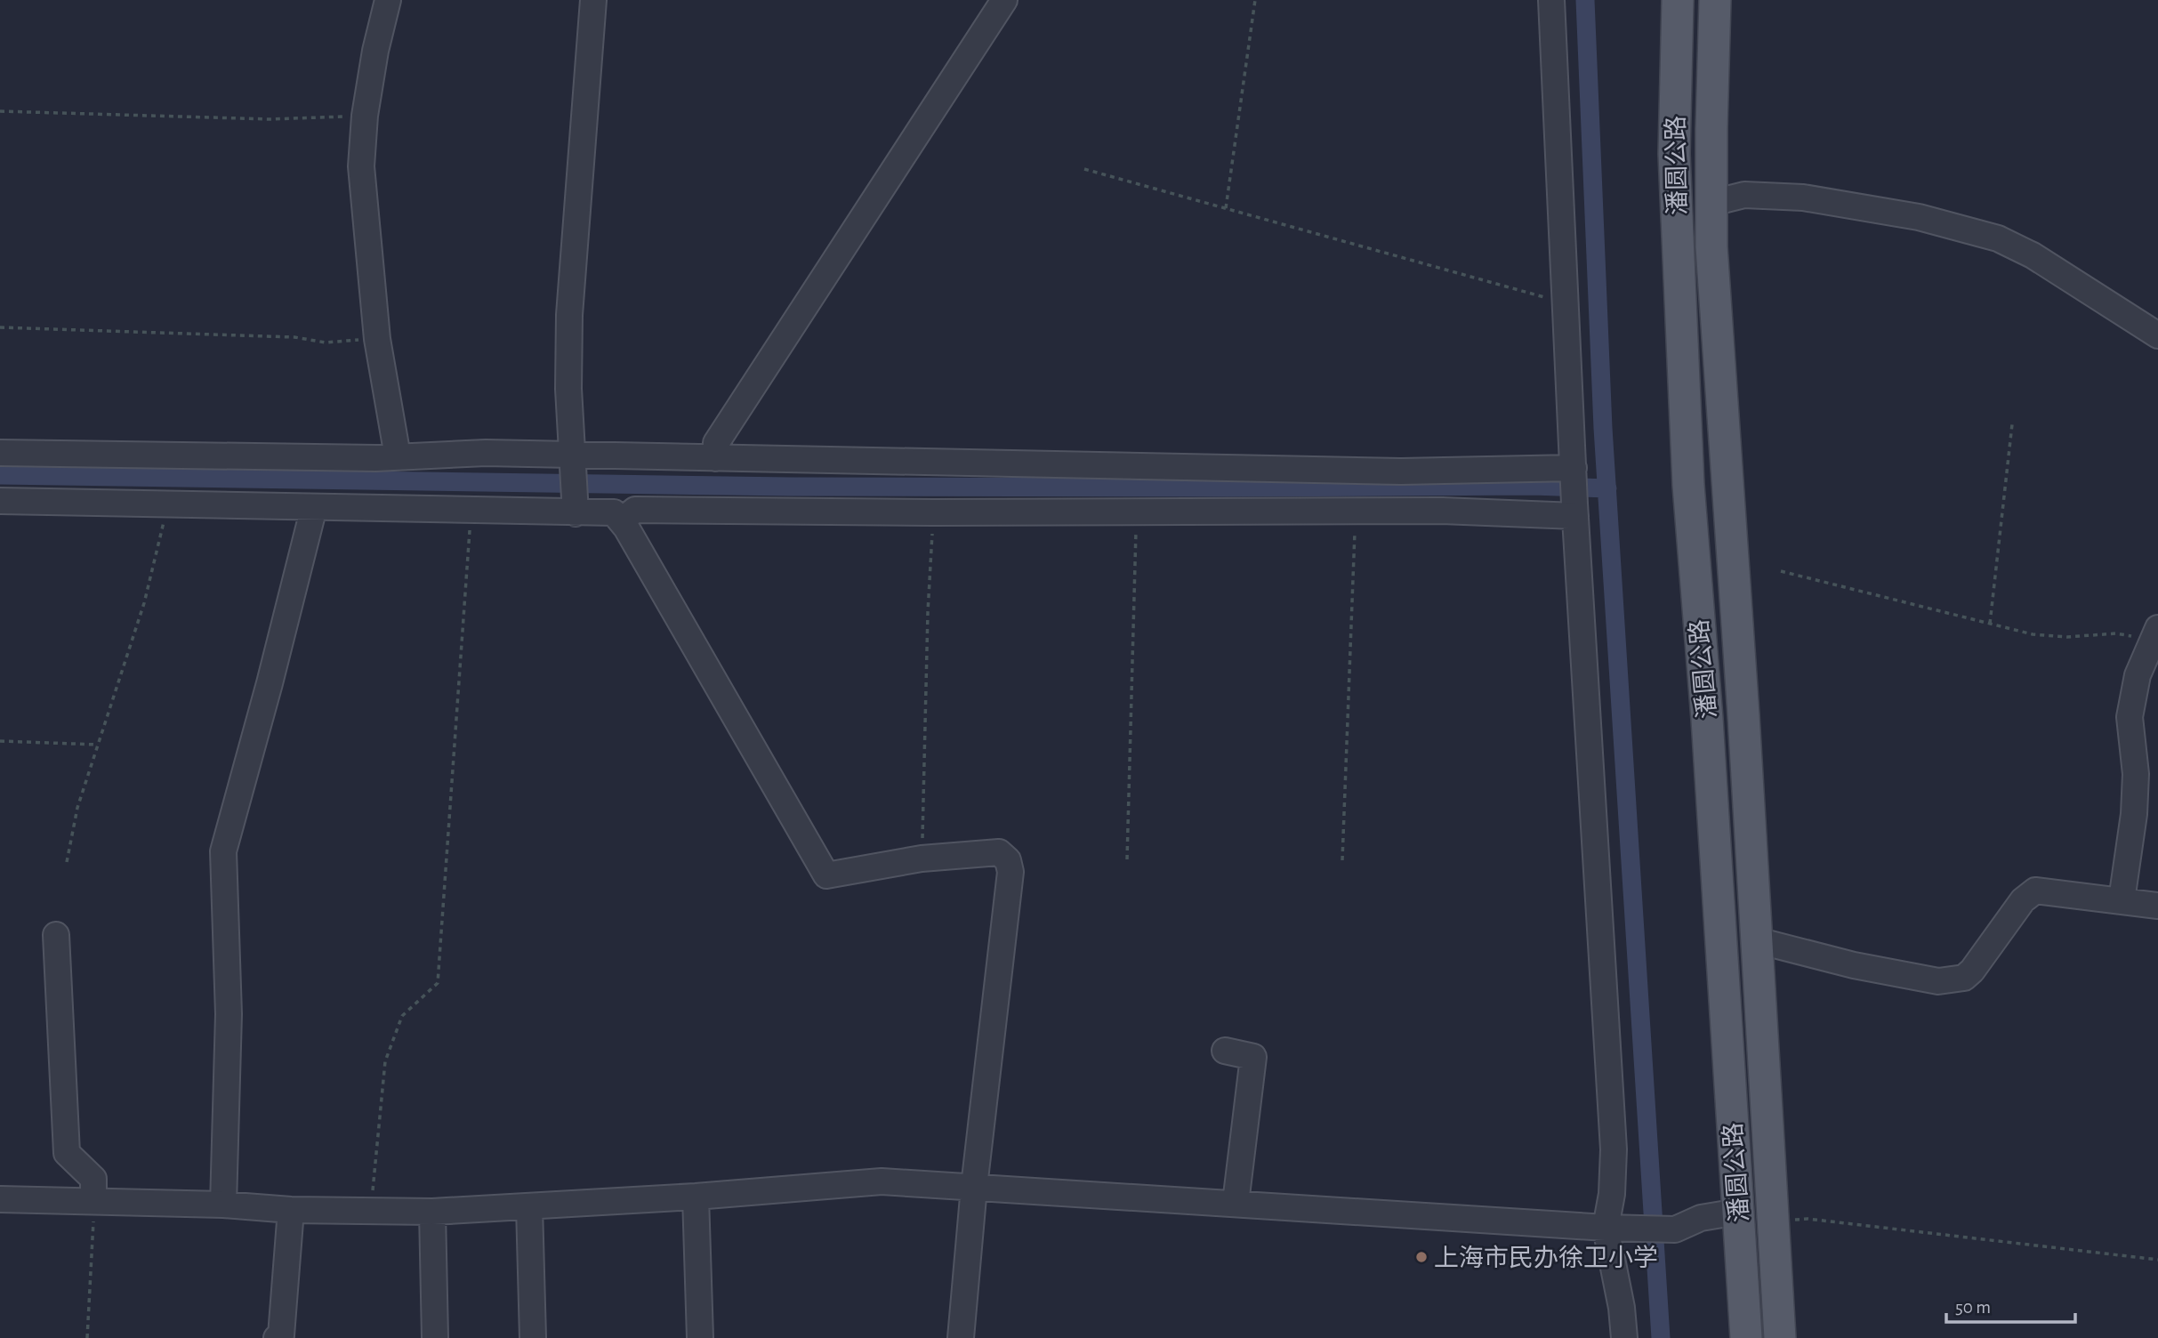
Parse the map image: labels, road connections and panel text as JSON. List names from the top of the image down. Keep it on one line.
{"streets":{"main road":["潘圆公路"]},"places":["上海市民办徐卫小学"],"scale_bar":"50 m"}
